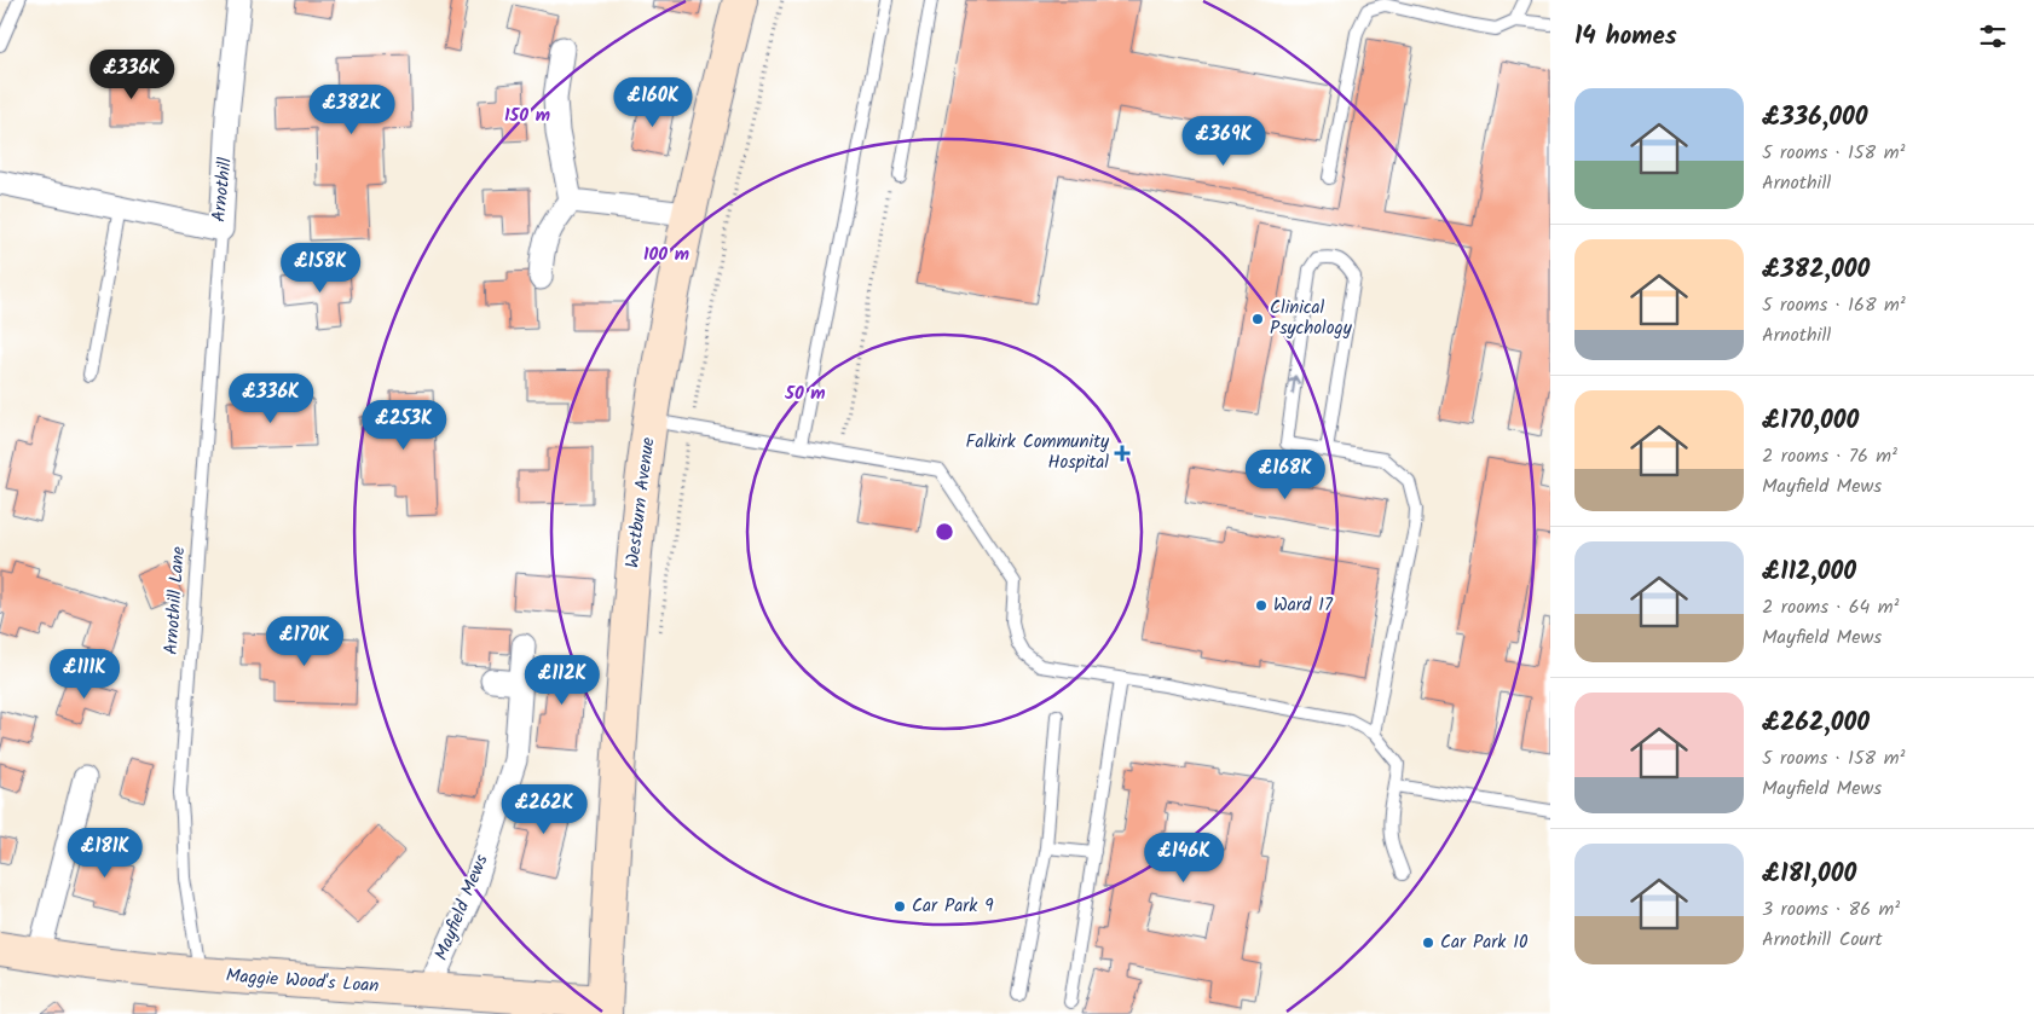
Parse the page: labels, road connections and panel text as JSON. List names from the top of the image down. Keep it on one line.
{"streets":{"main road":["Westburn Avenue","Maggie Wood's Loan"],"street":["Arnothill","Mayfield Mews"],"lane":["Arnothill Lane"]},"crossings":[["Arnothill","Arnothill Lane"],["Westburn Avenue","Maggie Wood's Loan"],["Arnothill Lane","Maggie Wood's Loan"],["Mayfield Mews","Maggie Wood's Loan"]],"places":{"other":["Clinical Psychology","Ward 17","Car Park 9","Car Park 10"],"health":["Falkirk Community Hospital"]},"page":{"heading":"14 homes","price":["£336K","£160K","£382K","£369K","£158K","£336K","£253K","£168K","£170K","£111K","£112K","£262K","£181K","£146K"],"list":[{"name":"£336,000","note":"5 rooms · 158 m² · Arnothill"},{"name":"£382,000","note":"5 rooms · 168 m² · Arnothill"},{"name":"£170,000","note":"2 rooms · 76 m² · Mayfield Mews"},{"name":"£112,000","note":"2 rooms · 64 m² · Mayfield Mews"},{"name":"£262,000","note":"5 rooms · 158 m² · Mayfield Mews"},{"name":"£181,000","note":"3 rooms · 86 m² · Arnothill Court"}]},"rings":["150 m","100 m","50 m"]}
